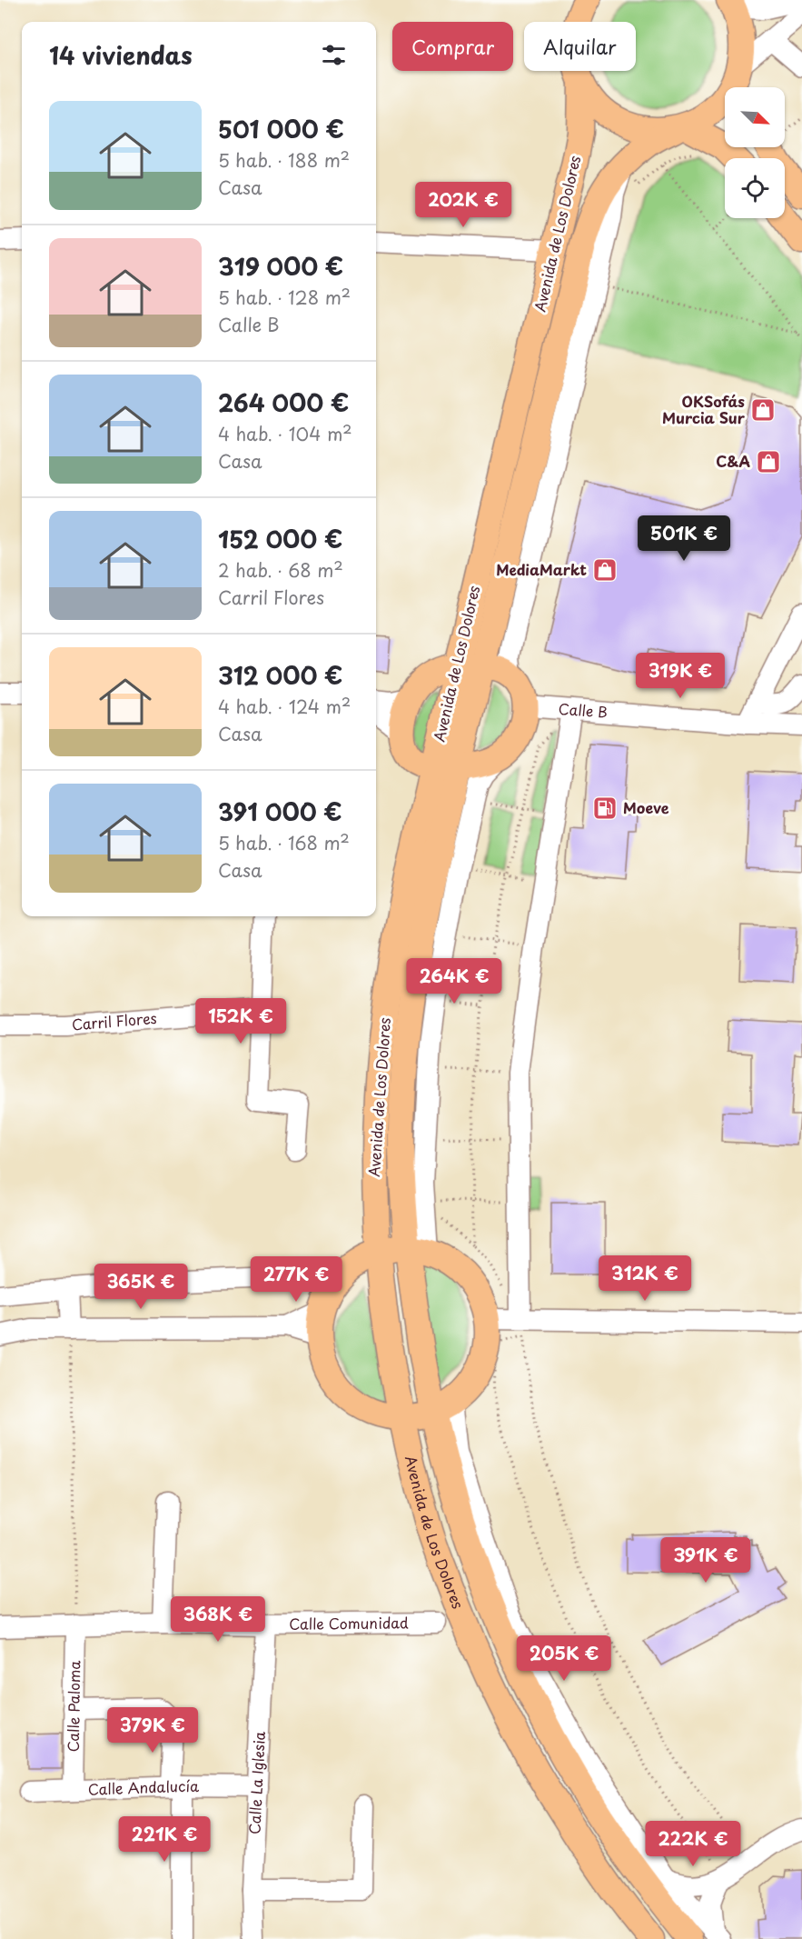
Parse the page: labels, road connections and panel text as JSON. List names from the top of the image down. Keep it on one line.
{"streets":{"main road":["Avenida de Los Dolores"],"street":["Calle B","Carril Flores","Calle Comunidad","Calle Paloma","Calle La Iglesia","Calle Andalucía"]},"crossings":[["Calle Comunidad","Calle Paloma"],["Calle Comunidad","Calle La Iglesia"],["Calle Paloma","Calle Andalucía"],["Calle La Iglesia","Calle Andalucía"]],"places":{"shop":["OKSofás Murcia Sur","C&A","MediaMarkt"],"fuel station":["Moeve"]},"north":"bottom right","page":{"chip":["Comprar","Alquilar"],"heading":"14 viviendas","list":[{"name":"501 000 €","note":"5 hab. · 188 m² · Casa"},{"name":"319 000 €","note":"5 hab. · 128 m² · Calle B"},{"name":"264 000 €","note":"4 hab. · 104 m² · Casa"},{"name":"152 000 €","note":"2 hab. · 68 m² · Carril Flores"},{"name":"312 000 €","note":"4 hab. · 124 m² · Casa"},{"name":"391 000 €","note":"5 hab. · 168 m² · Casa"}],"price":["202K €","501K €","319K €","264K €","152K €","312K €","277K €","365K €","391K €","368K €","205K €","379K €","221K €","222K €"]}}
